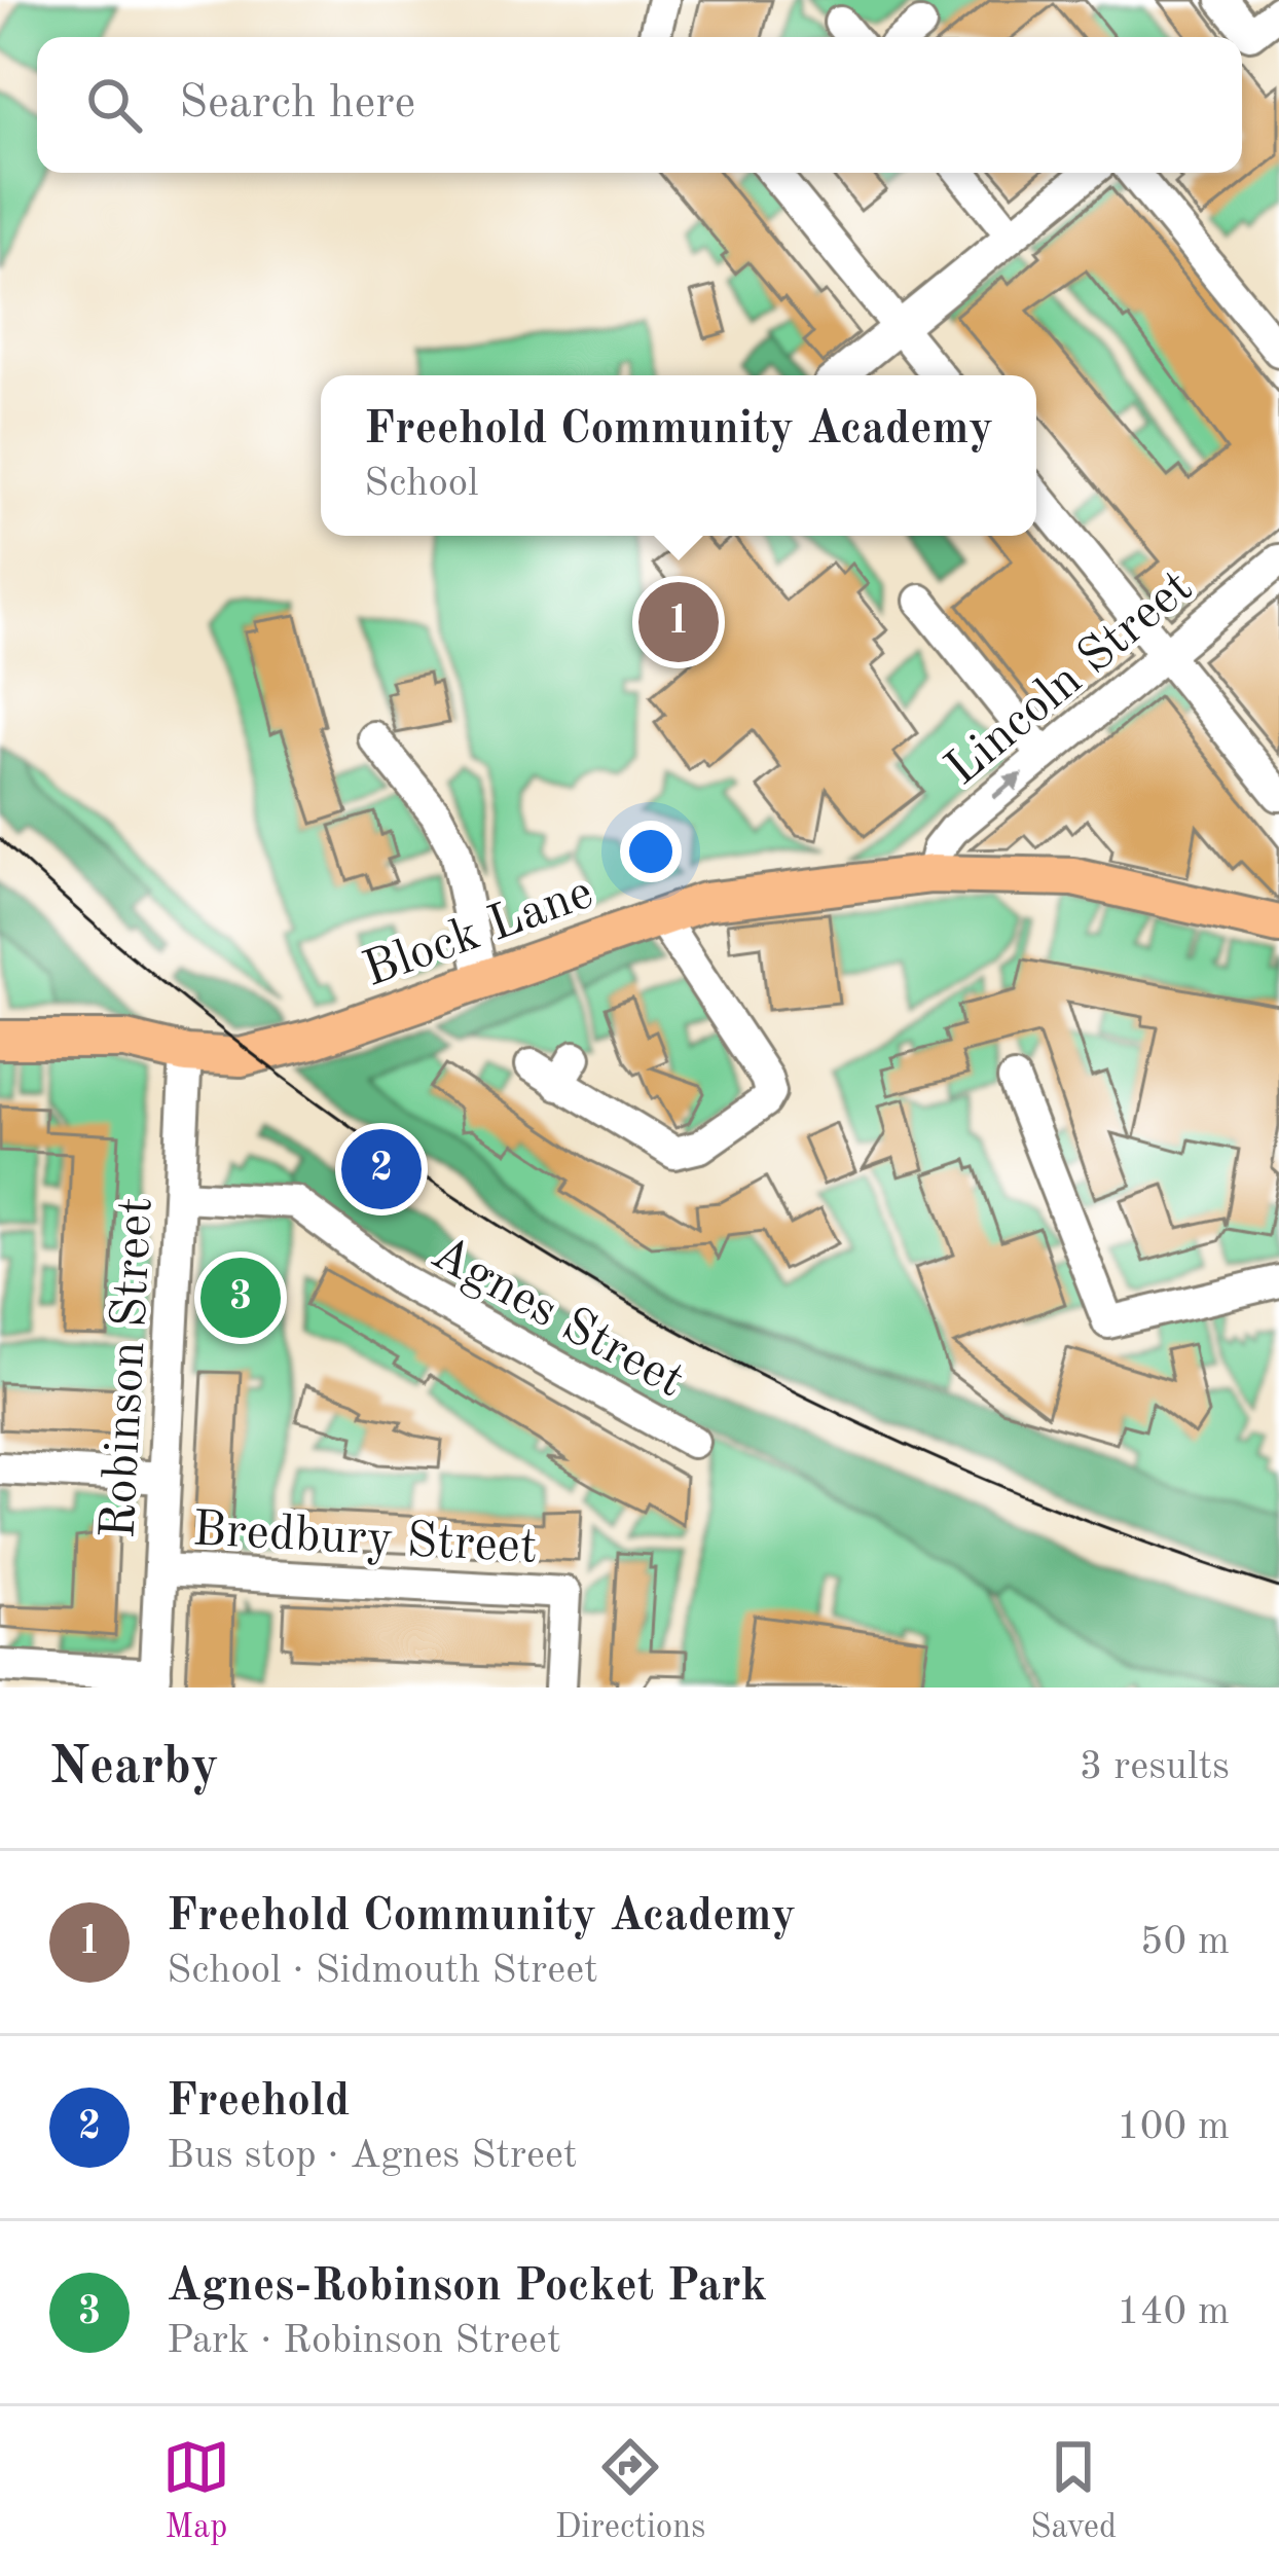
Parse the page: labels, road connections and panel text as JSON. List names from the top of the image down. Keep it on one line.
{"streets":{"main road":["Block Lane"],"street":["Lincoln Street","Agnes Street","Robinson Street","Bredbury Street"]},"crossings":[["Lincoln Street","Block Lane"],["Block Lane","Robinson Street"],["Agnes Street","Robinson Street"],["Robinson Street","Bredbury Street"]],"page":{"search":"Search here","popup":["Freehold Community Academy","School"],"pins":["1","2","3"],"heading":["Nearby","3 results"],"list":[{"mark":"1","name":"Freehold Community Academy","note":"School · Sidmouth Street","value":"50 m"},{"mark":"2","name":"Freehold","note":"Bus stop · Agnes Street","value":"100 m"},{"mark":"3","name":"Agnes-Robinson Pocket Park","note":"Park · Robinson Street","value":"140 m"}],"nav":["Map","Directions","Saved"]}}
